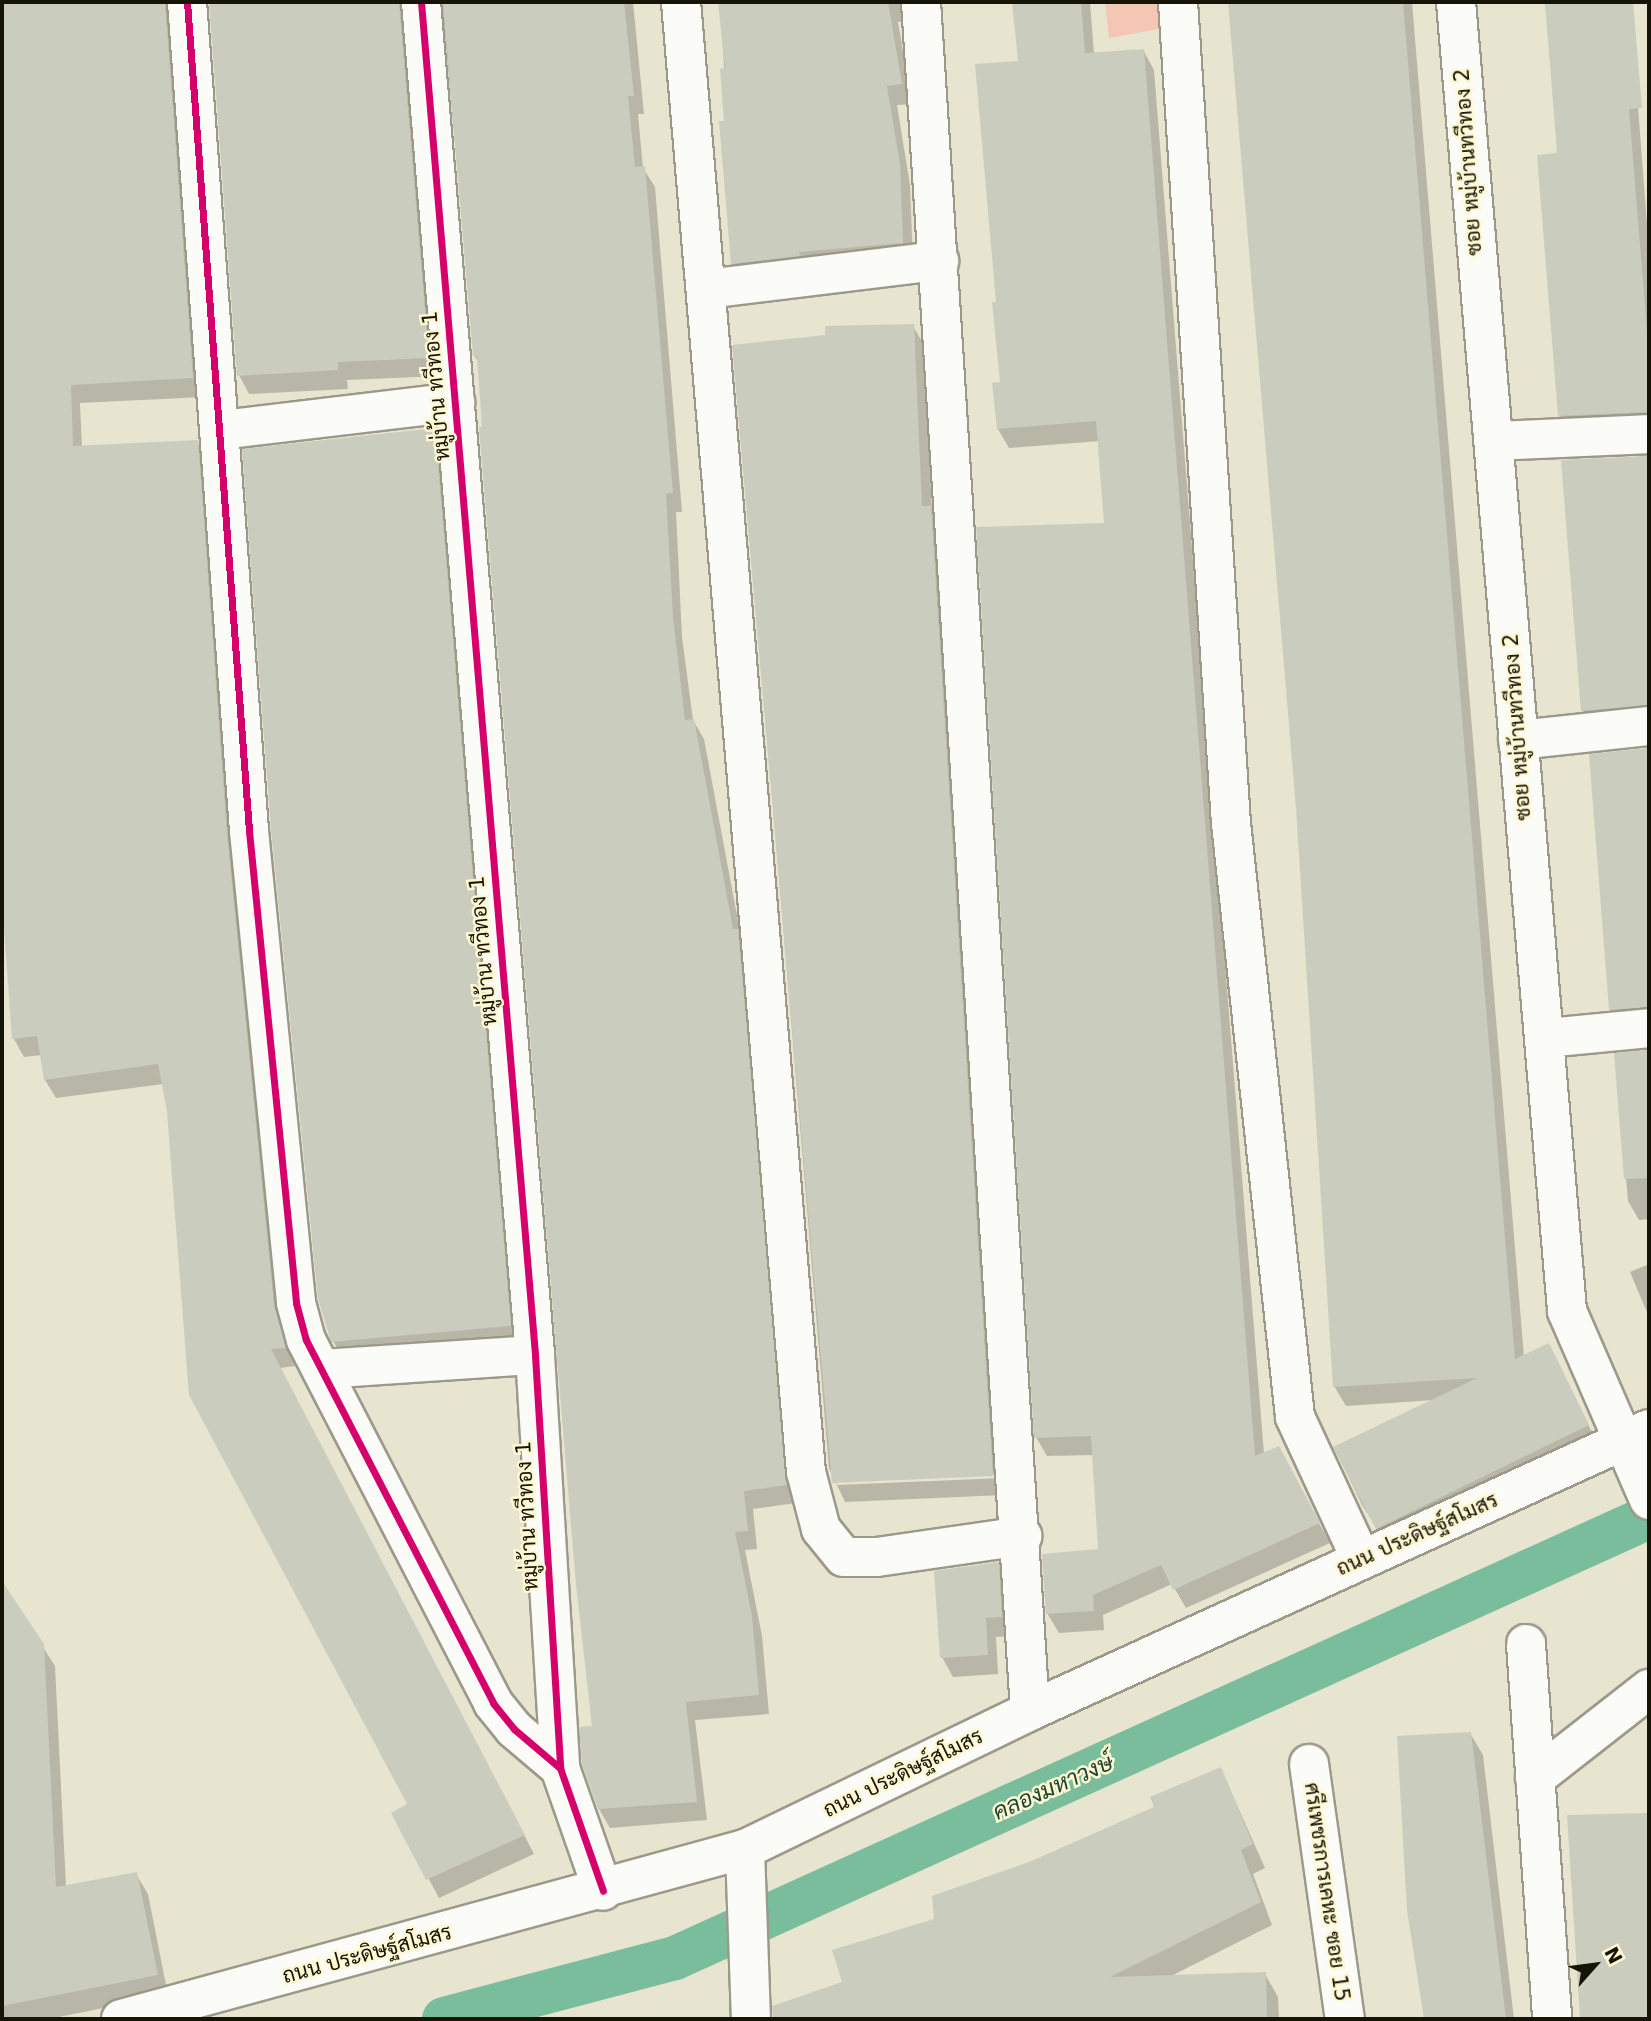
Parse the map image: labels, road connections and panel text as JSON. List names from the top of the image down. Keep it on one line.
{"streets":{"street":["ซอย หมู่บ้านทวีทอง 2","หมู่บ้าน ทวีทอง 1","ถนน ประดิษฐ์สโมสร","ศรีเพชรการเคหะ ซอย 15"]},"crossings":[["ซอย หมู่บ้านทวีทอง 2","ถนน ประดิษฐ์สโมสร"],["หมู่บ้าน ทวีทอง 1","ถนน ประดิษฐ์สโมสร"]],"water":["คลองมหาวงษ์"],"north":"top right"}
